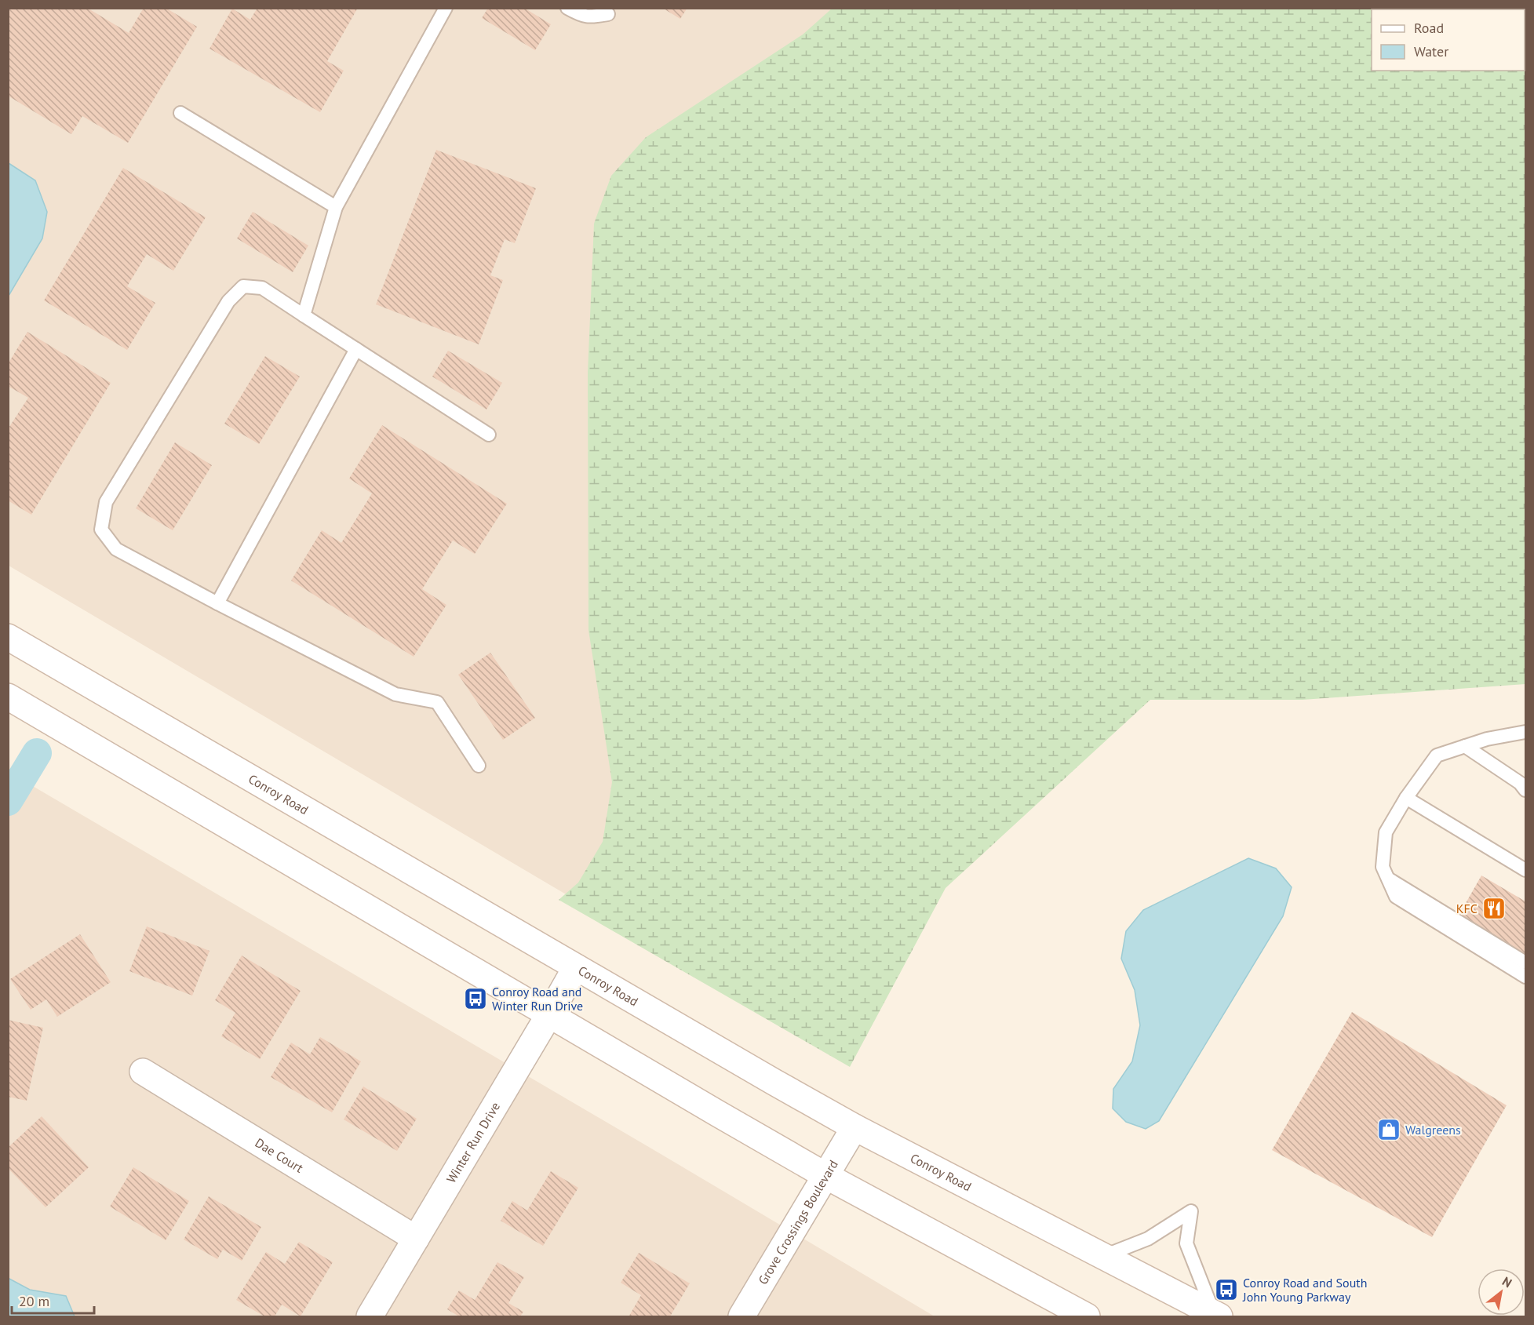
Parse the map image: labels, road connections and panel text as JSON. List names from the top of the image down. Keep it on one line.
{"streets":{"main road":["Conroy Road","Winter Run Drive","Dae Court","Grove Crossings Boulevard"]},"crossings":[["Conroy Road","Winter Run Drive"],["Conroy Road","Grove Crossings Boulevard"],["Winter Run Drive","Dae Court"]],"places":{"restaurant":["KFC"],"bus stop":["Conroy Road and Winter Run Drive","Conroy Road and South John Young Parkway"],"shop":["Walgreens"]},"legend":["Road","Water"],"scale_bar":"20 m","north":"top right"}
